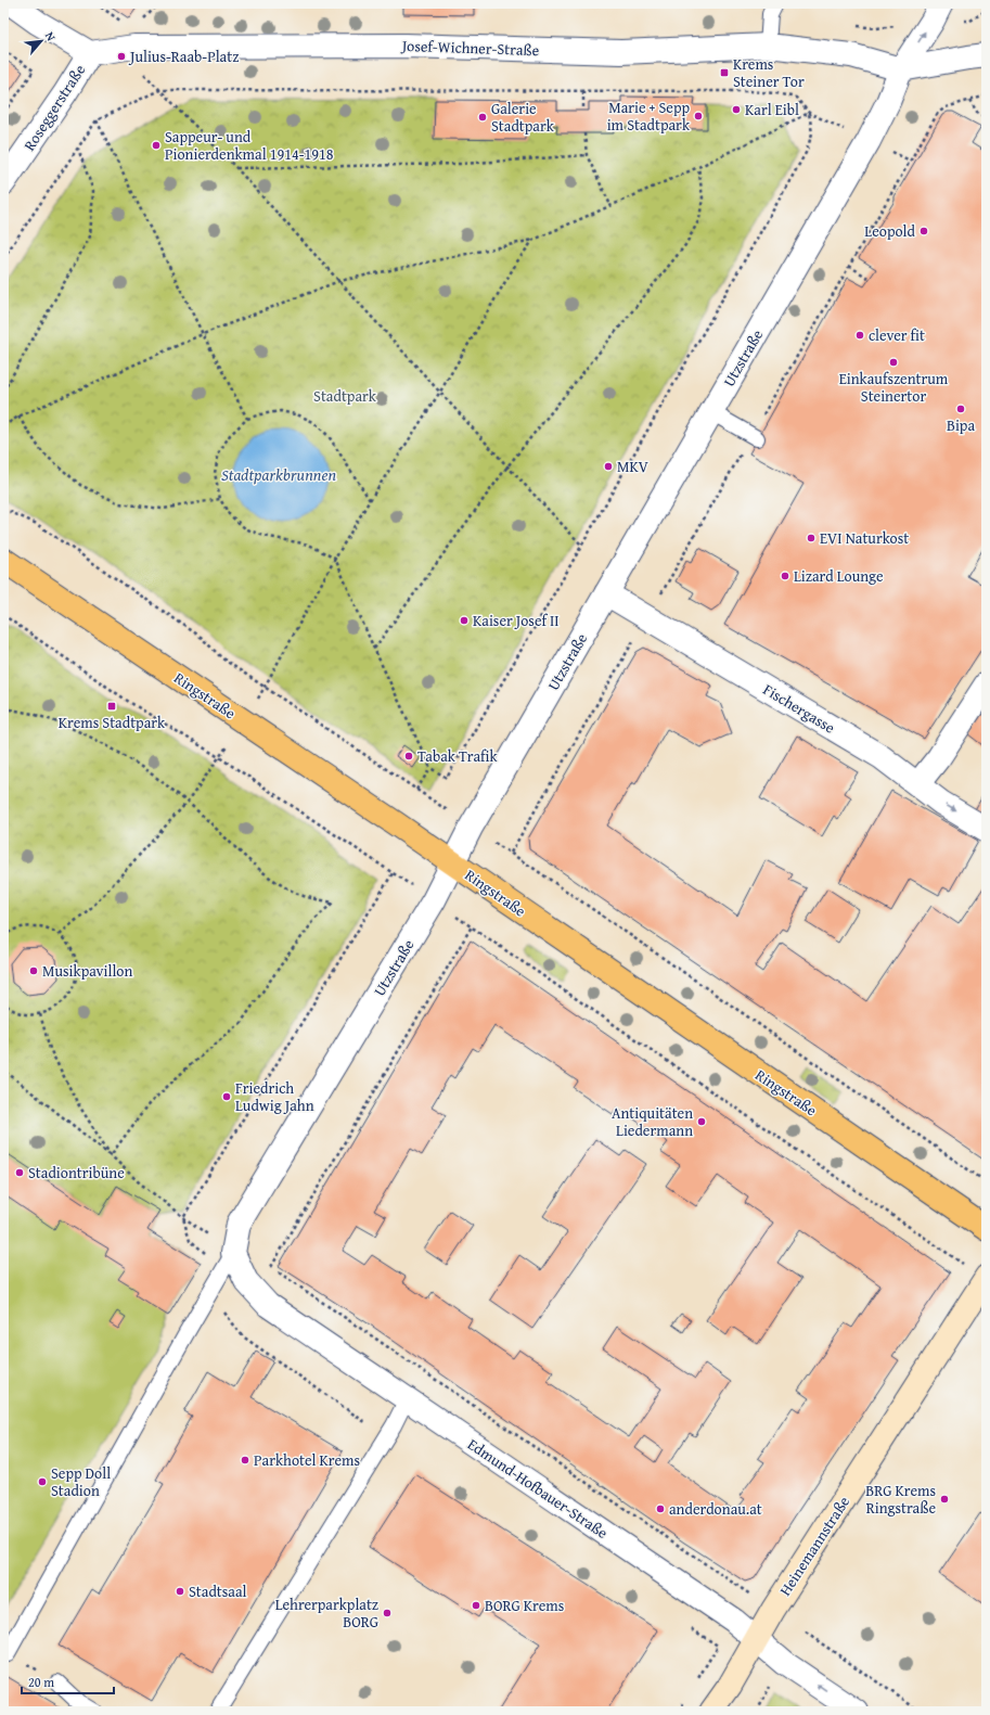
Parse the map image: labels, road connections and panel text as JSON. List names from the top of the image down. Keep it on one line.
{"streets":{"main road":["Ringstraße"],"street":["Josef-Wichner-Straße","Roseggerstraße","Utzstraße","Fischergasse","Edmund-Hofbauer-Straße","Heinemannstraße"]},"crossings":[["Josef-Wichner-Straße","Roseggerstraße"],["Josef-Wichner-Straße","Utzstraße"],["Utzstraße","Ringstraße"],["Utzstraße","Fischergasse"],["Utzstraße","Edmund-Hofbauer-Straße"],["Edmund-Hofbauer-Straße","Heinemannstraße"]],"water":["Stadtparkbrunnen"],"parks":["Stadtpark"],"places":{"other":["Julius-Raab-Platz","Karl Eibl","Marie + Sepp im Stadtpark","Galerie Stadtpark","Sappeur- und Pionierdenkmal 1914-1918","Leopold","clever fit","Einkaufszentrum Steinertor","Bipa","MKV","EVI Naturkost","Lizard Lounge","Kaiser Josef II","Tabak Trafik","Musikpavillon","Friedrich Ludwig Jahn","Antiquitäten Liedermann","Stadiontribüne","Parkhotel Krems","Sepp Doll Stadion","BRG Krems Ringstraße","anderdonau.at","Stadtsaal","BORG Krems","Lehrerparkplatz BORG"],"transit":["Krems Steiner Tor","Krems Stadtpark"]},"scale_bar":"20 m","north":"top right"}
